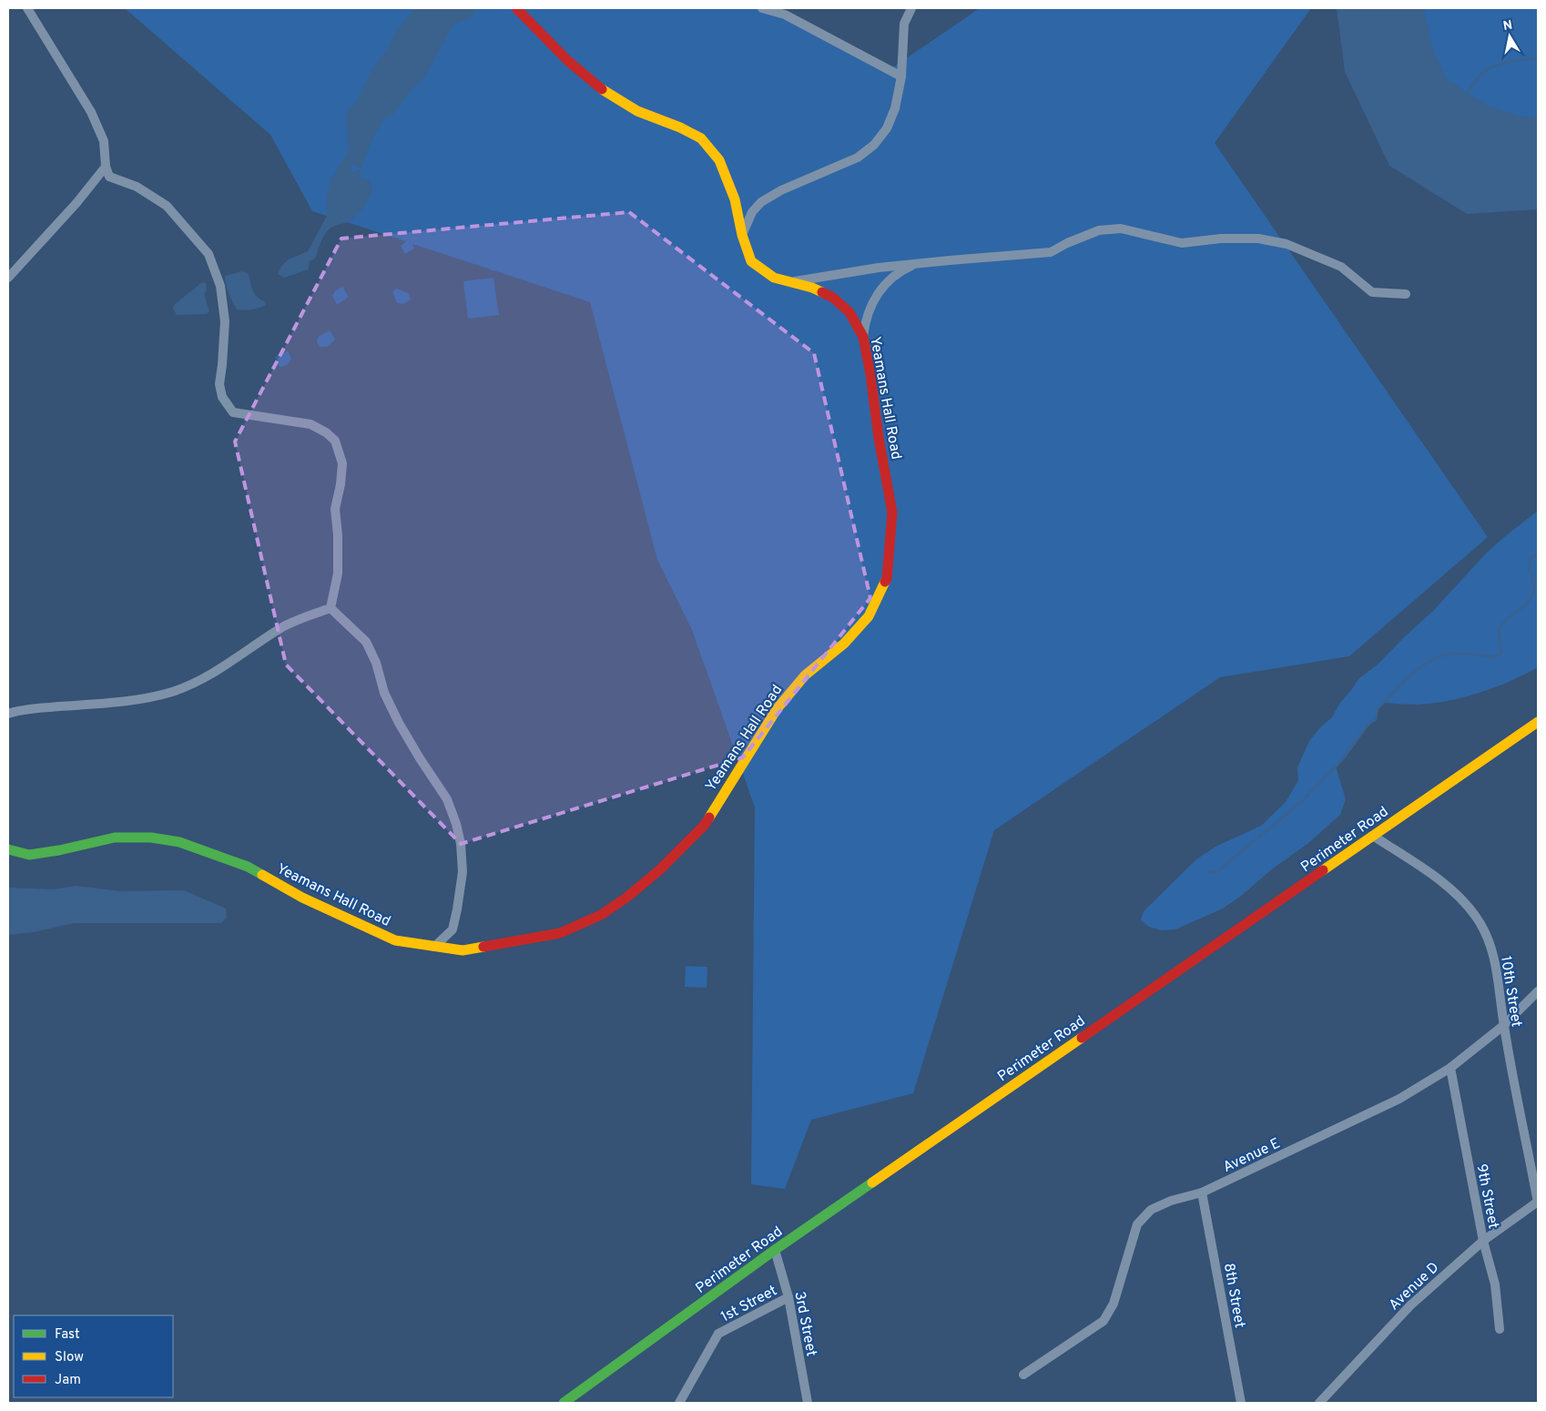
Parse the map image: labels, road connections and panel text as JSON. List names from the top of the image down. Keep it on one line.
{"streets":{"street":["Yeamans Hall Road","Perimeter Road","10th Street","Avenue E","9th Street","Avenue D","8th Street","1st Street","3rd Street"]},"crossings":[["Perimeter Road","10th Street"],["Perimeter Road","3rd Street"],["10th Street","Avenue E"],["10th Street","Avenue D"],["Avenue E","9th Street"],["Avenue E","8th Street"],["9th Street","Avenue D"],["1st Street","3rd Street"]],"legend":["Fast","Slow","Jam"],"north":"top"}
